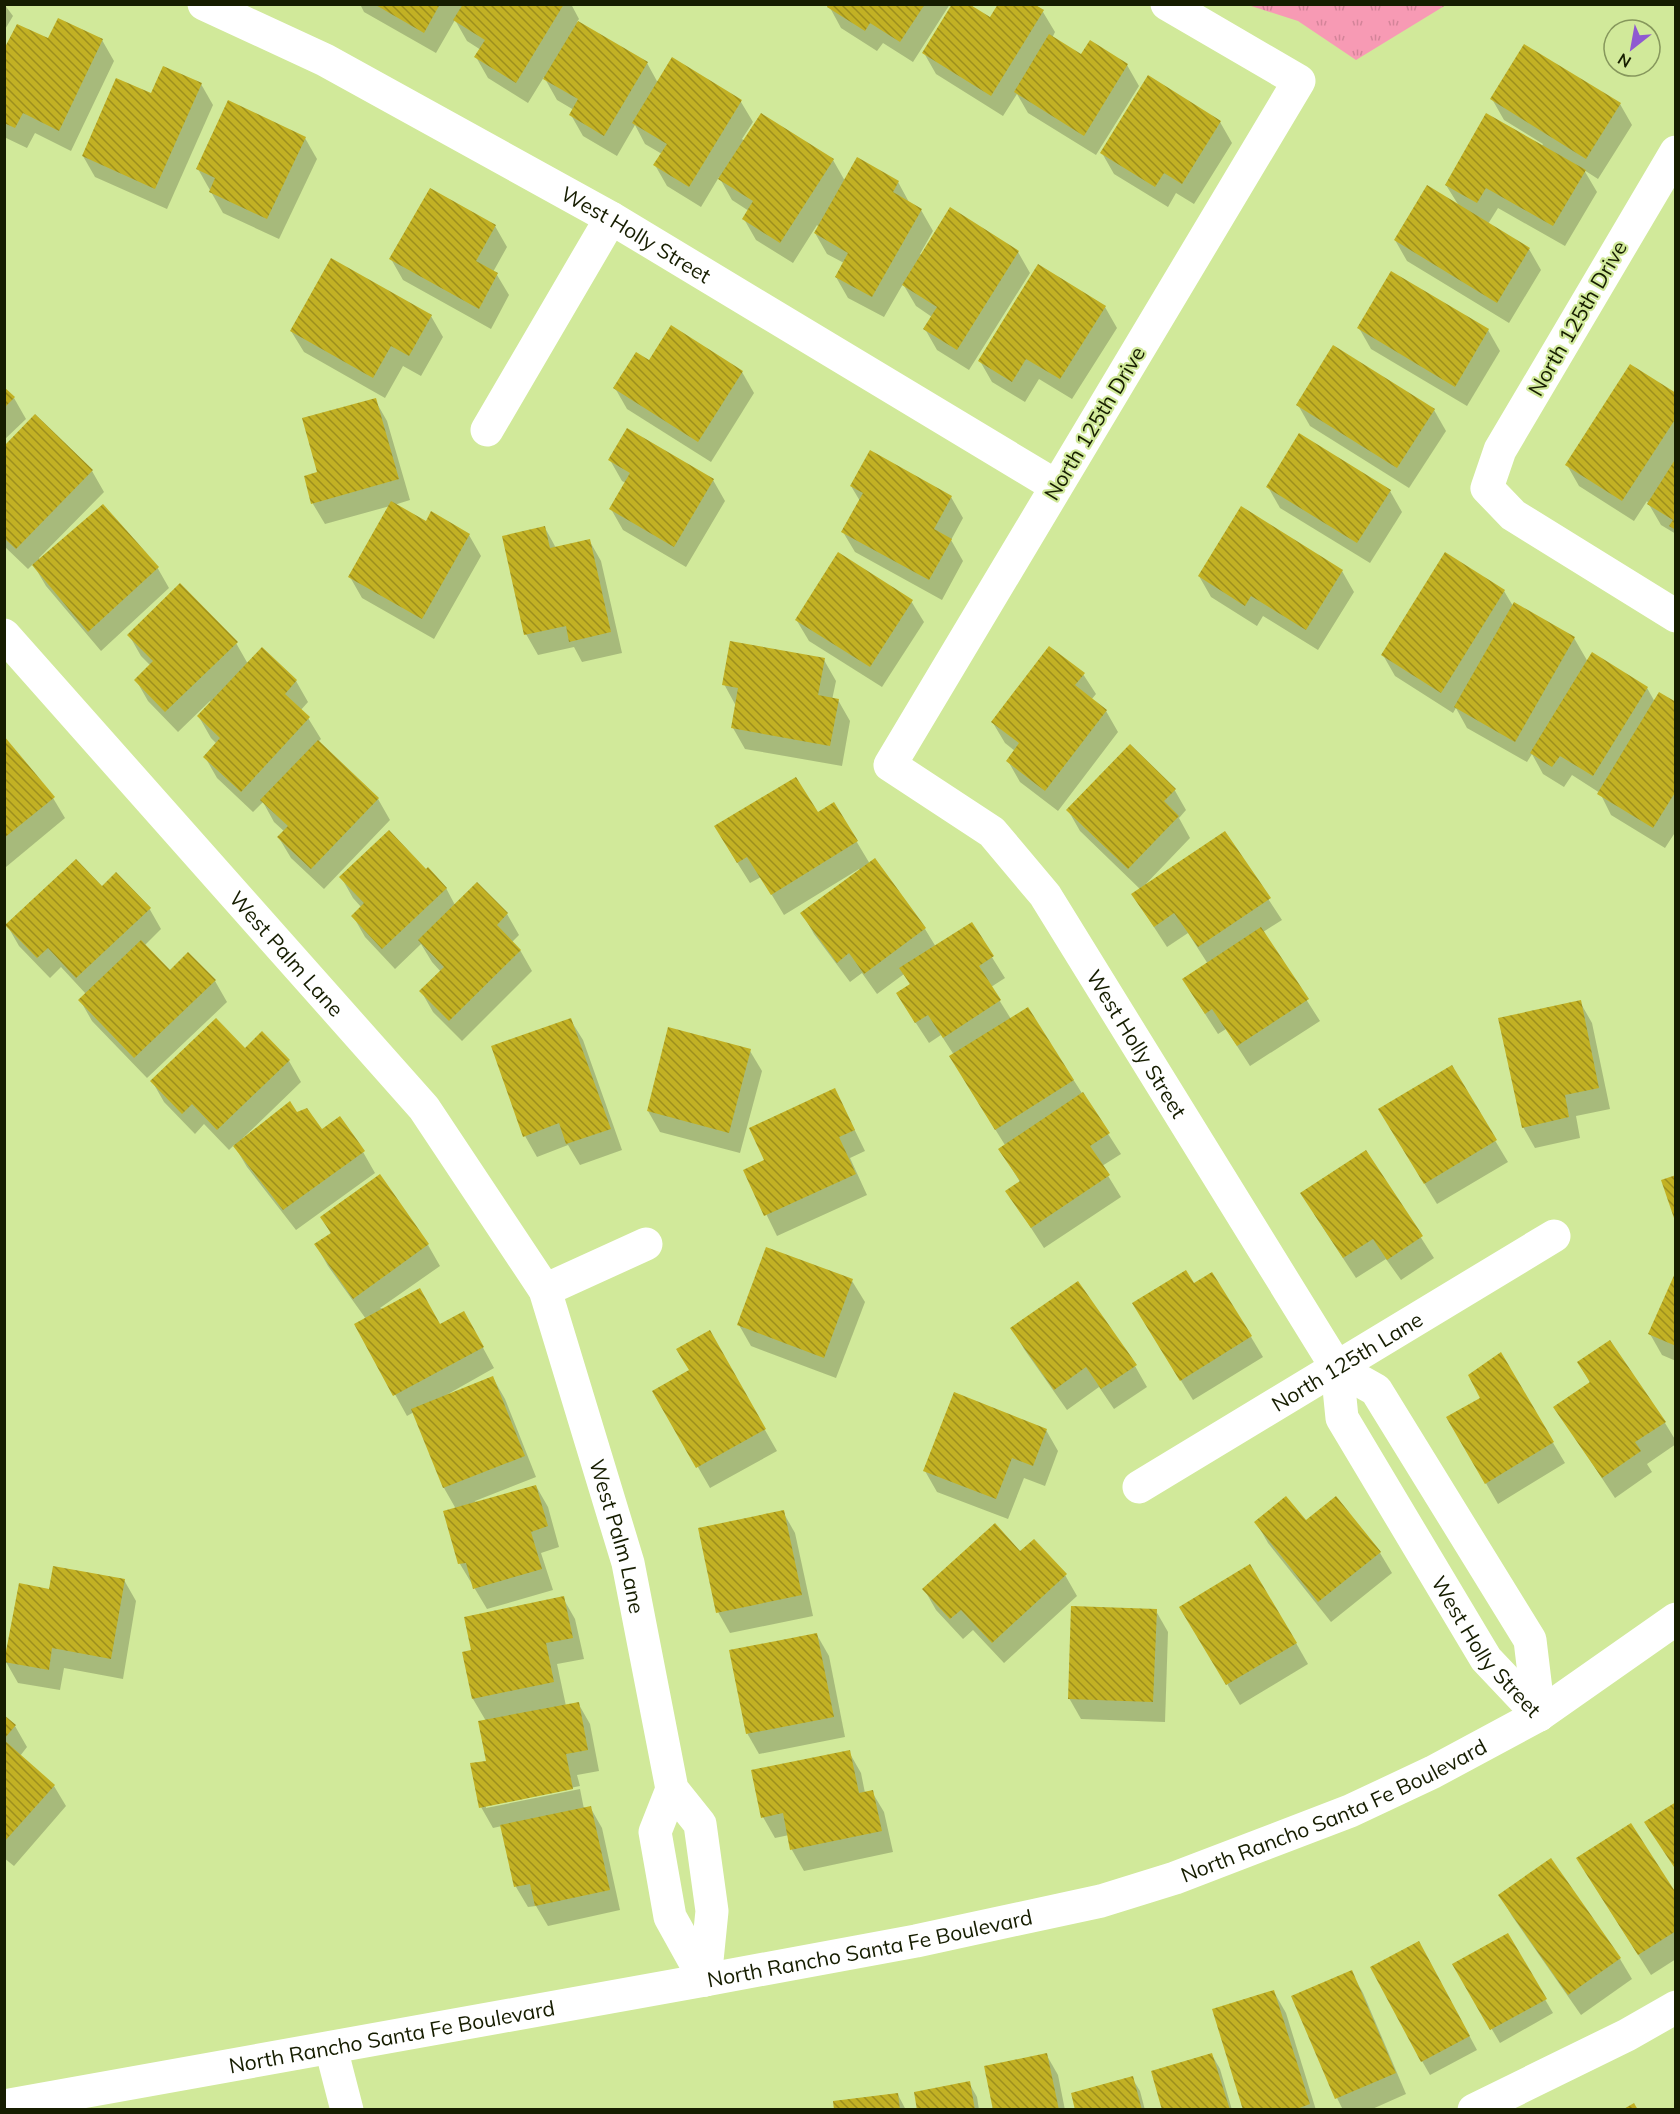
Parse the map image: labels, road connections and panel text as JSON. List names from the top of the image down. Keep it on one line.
{"streets":{"street":["West Holly Street","North 125th Drive","West Palm Lane","North 125th Lane","North Rancho Santa Fe Boulevard"]},"crossings":[["West Holly Street","North 125th Drive"],["West Holly Street","North 125th Lane"],["West Holly Street","North Rancho Santa Fe Boulevard"],["West Palm Lane","North Rancho Santa Fe Boulevard"]],"north":"bottom left"}
